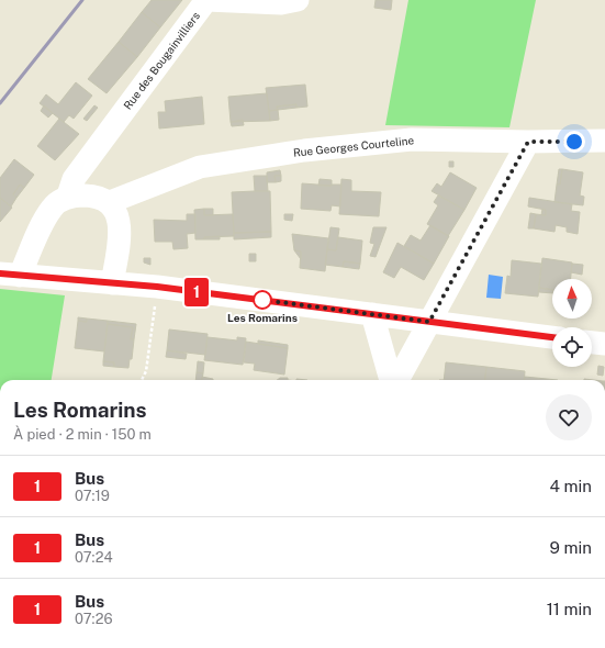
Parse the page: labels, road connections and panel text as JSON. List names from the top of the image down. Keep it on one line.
{"streets":{"street":["Rue des Bougainvilliers","Rue Georges Courteline"]},"places":["Les Romarins"],"lines":["bus line 1"],"north":"top","page":{"on_map":"1","heading":["Les Romarins","À pied · 2 min · 150 m"],"list":[{"mark":"1","name":"Bus","note":"07:19","value":"4 min"},{"mark":"1","name":"Bus","note":"07:24","value":"9 min"},{"mark":"1","name":"Bus","note":"07:26","value":"11 min"}]}}
